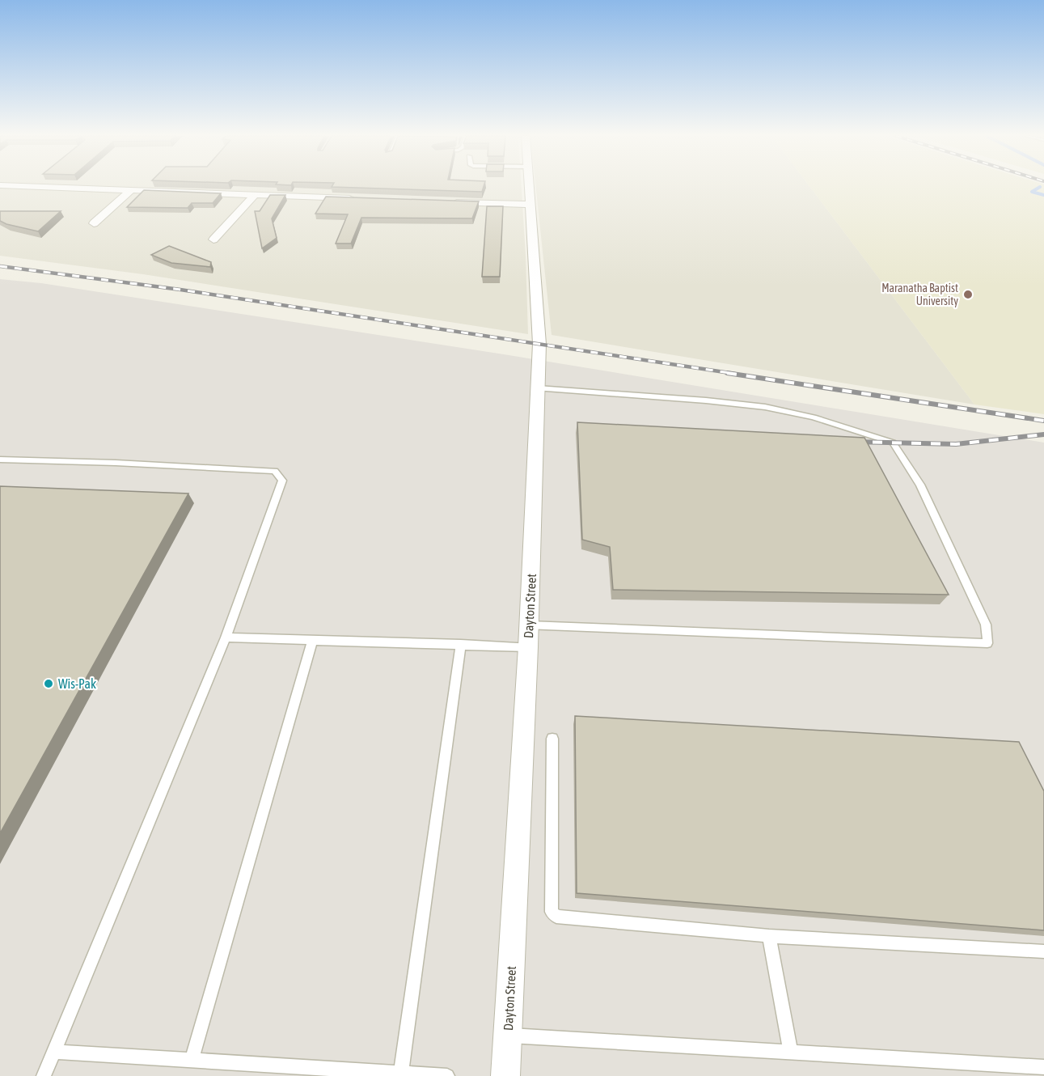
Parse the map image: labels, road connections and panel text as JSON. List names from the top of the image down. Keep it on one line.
{"streets":{"street":["Dayton Street"]},"places":["Maranatha Baptist University","Wis-Pak"]}
